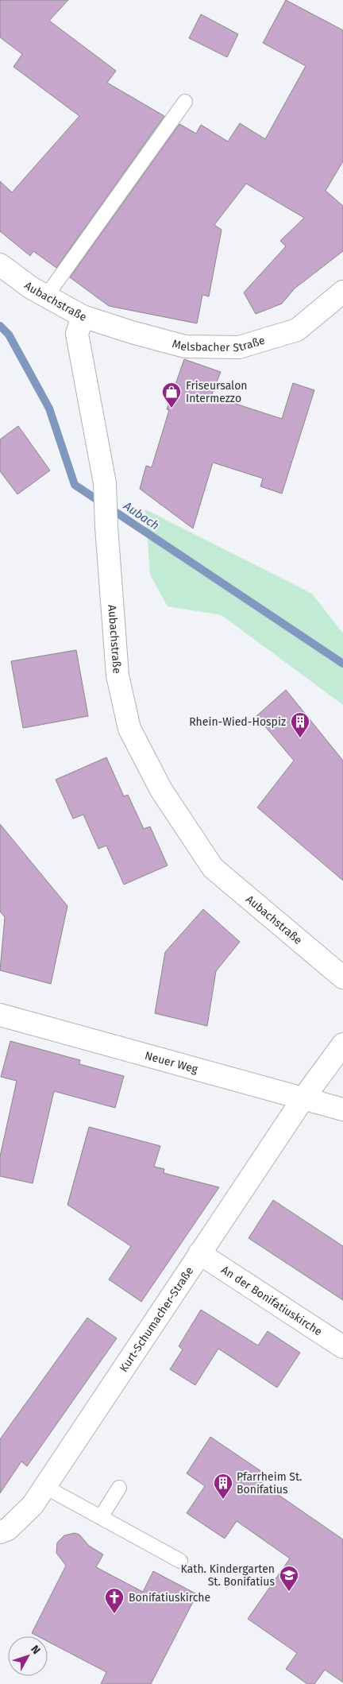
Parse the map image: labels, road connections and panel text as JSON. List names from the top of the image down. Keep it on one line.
{"streets":{"street":["Aubachstraße","Melsbacher Straße","Neuer Weg","An der Bonifatiuskirche","Kurt-Schumacher-Straße"]},"crossings":[["Aubachstraße","Melsbacher Straße"],["Neuer Weg","Kurt-Schumacher-Straße"],["An der Bonifatiuskirche","Kurt-Schumacher-Straße"]],"water":["Aubach"],"places":{"shop":["Friseursalon Intermezzo"],"building":["Rhein-Wied-Hospiz","Pfarrheim St. Bonifatius"],"school or university":["Kath. Kindergarten St. Bonifatius"],"church":["Bonifatiuskirche"]},"north":"top right"}
